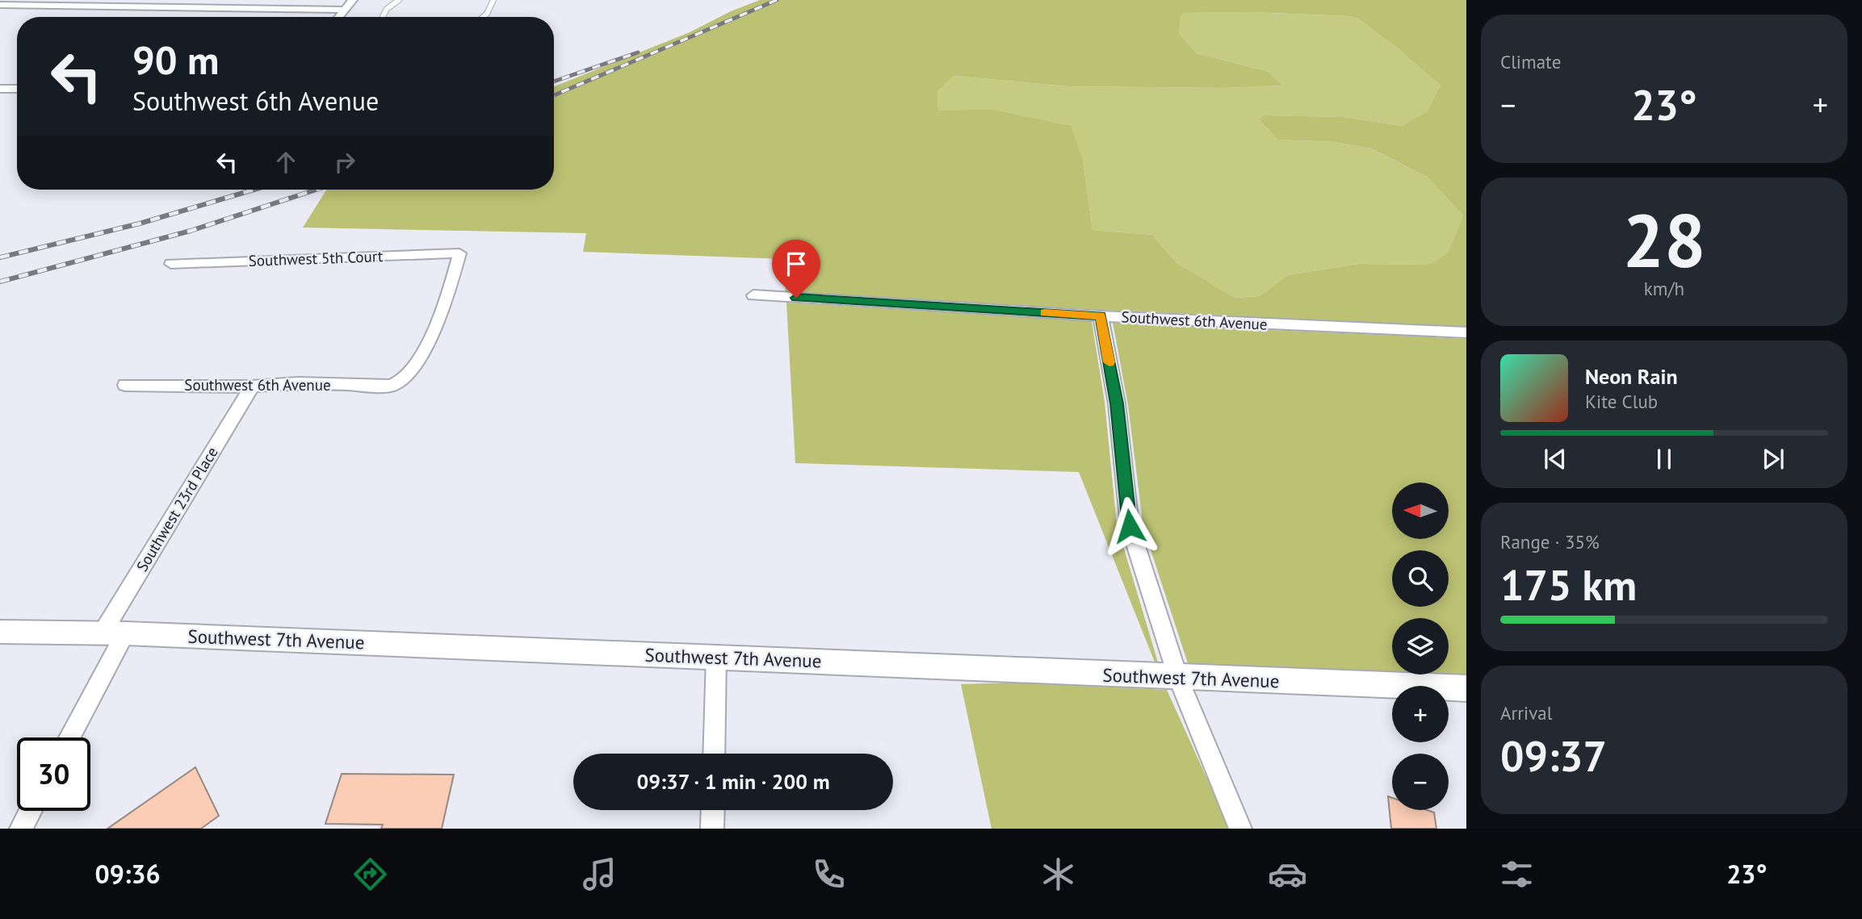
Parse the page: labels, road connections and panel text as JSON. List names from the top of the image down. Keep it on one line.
{"streets":{"street":["Southwest 5th Court","Southwest 6th Avenue","Southwest 23rd Place","Southwest 7th Avenue"]},"crossings":[["Southwest 5th Court","Southwest 6th Avenue"],["Southwest 6th Avenue","Southwest 23rd Place"],["Southwest 23rd Place","Southwest 7th Avenue"]],"north":"left","page":{"tile":["Climate",["28","km/h"],["Range · 35%","175 km"],["Arrival","09:37"]],"turn":["90 m","Southwest 6th Avenue"],"heat":["−","23°","+"],"song":["Neon Rain","Kite Club"],"map_buttons":["+","−"],"limit":"30","trip":"09:37 · 1 min · 200 m","tabs":["09:36","23°"]}}
